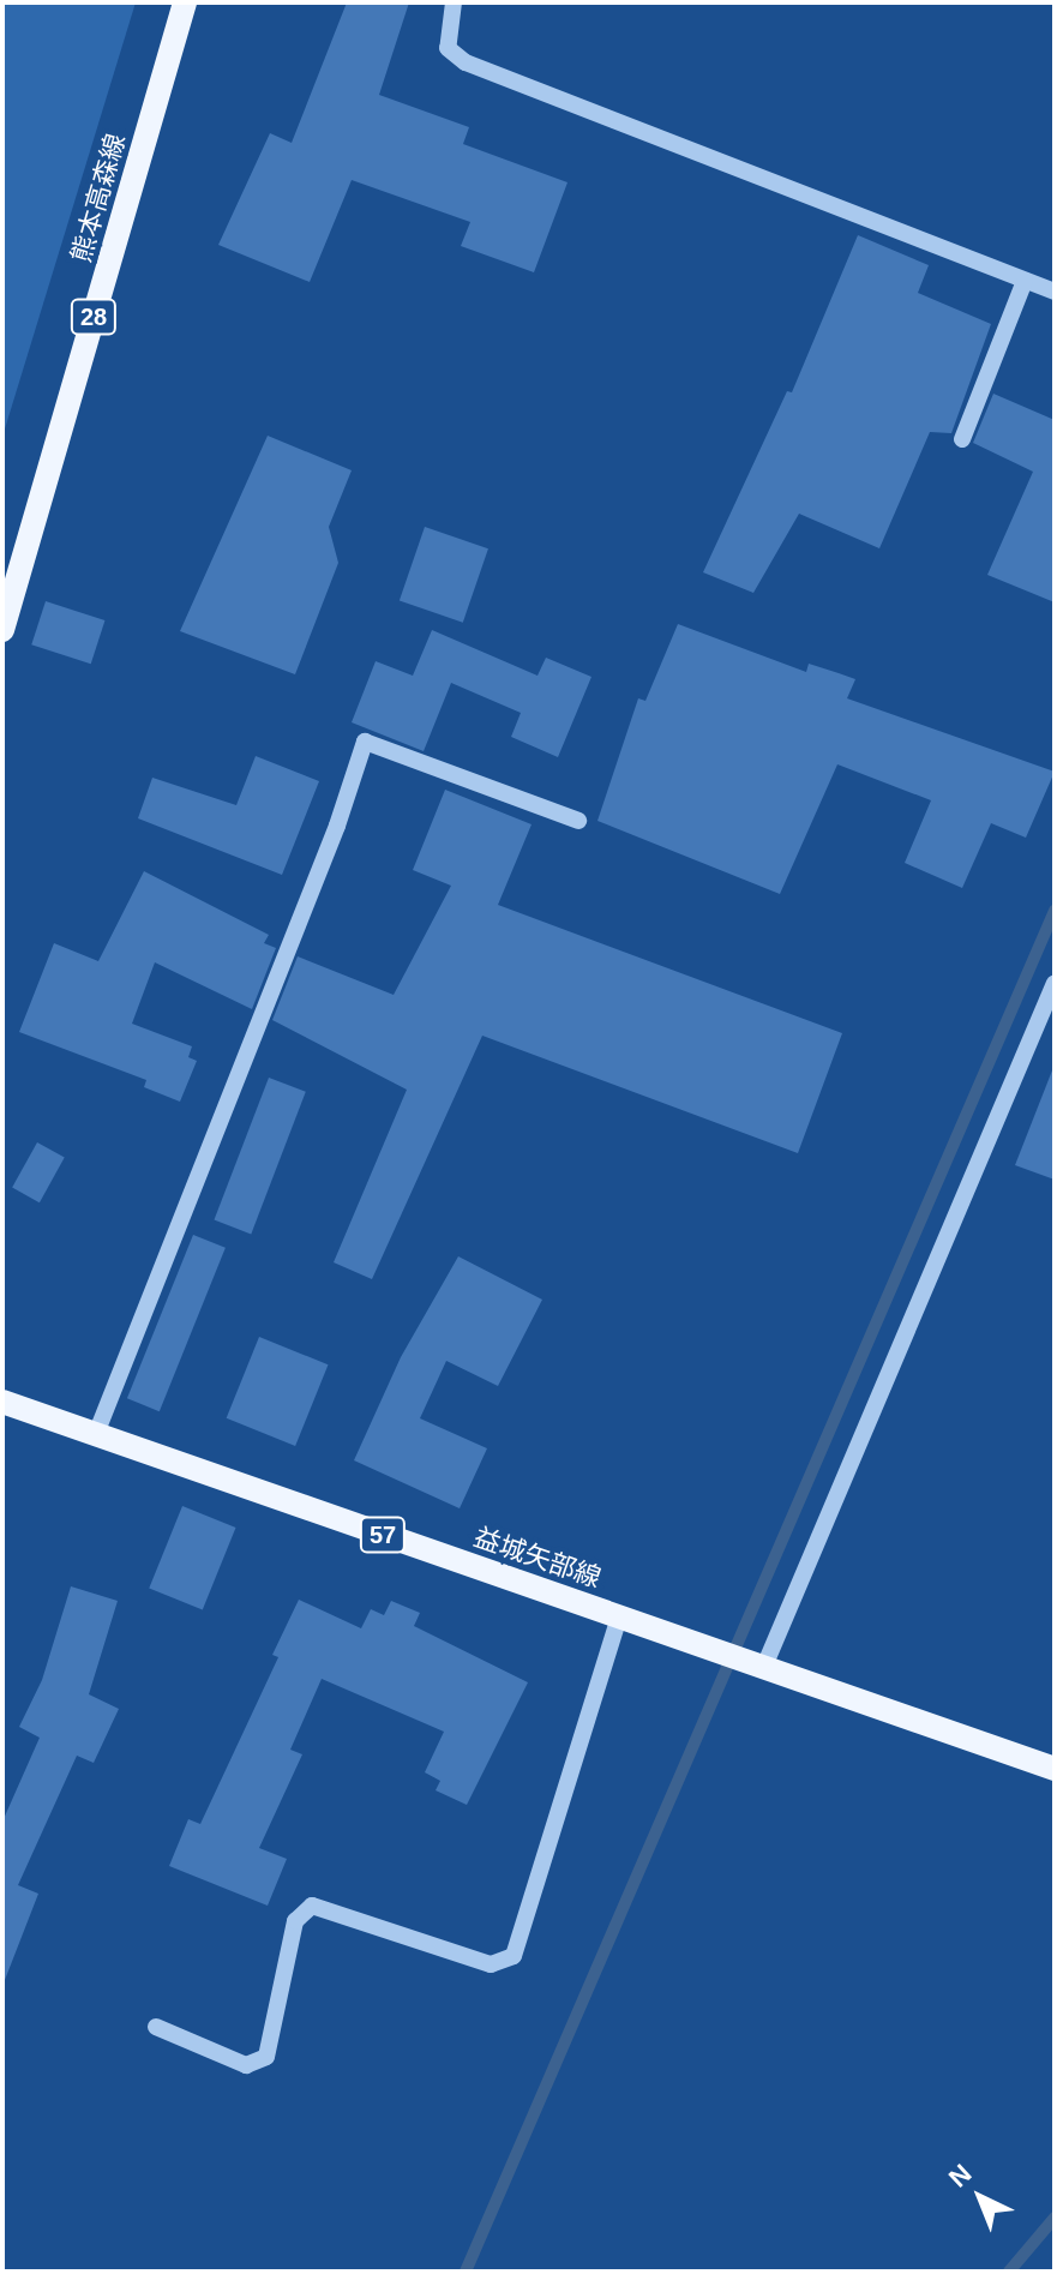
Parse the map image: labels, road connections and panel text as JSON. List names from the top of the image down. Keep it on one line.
{"streets":{"main road":["熊本高森線","28","57","益城矢部線"]},"north":"top left"}
